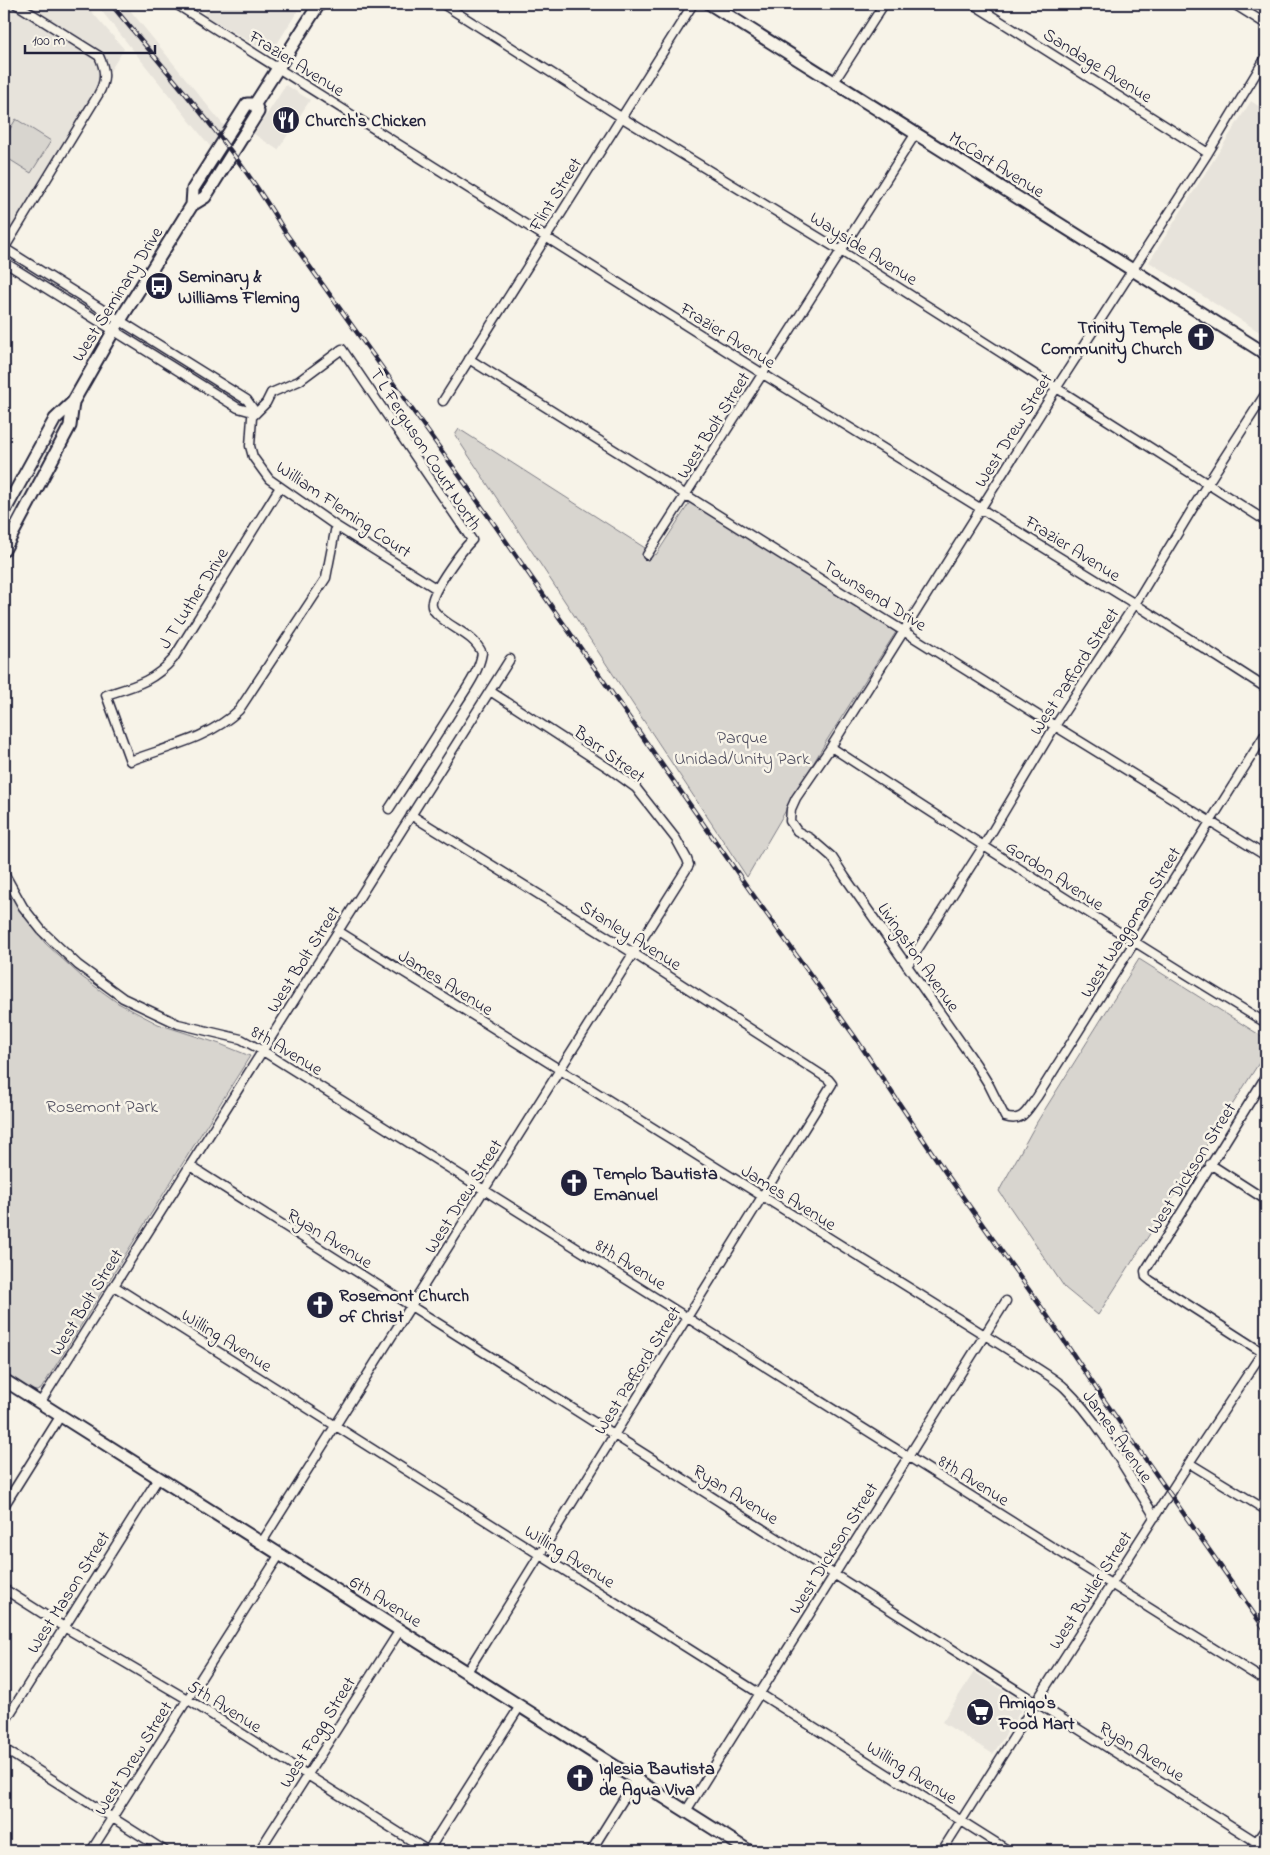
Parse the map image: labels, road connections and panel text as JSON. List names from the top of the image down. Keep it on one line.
{"streets":{"main road":["McCart Avenue","West Seminary Drive","6th Avenue"],"street":["Frazier Avenue","Sandage Avenue","Flint Street","Wayside Avenue","West Bolt Street","West Drew Street","T L Ferguson Court North","William Fleming Court","Townsend Drive","J T Luther Drive","West Pafford Street","Barr Street","Gordon Avenue","West Waggoman Street","Stanley Avenue","Livingston Avenue","James Avenue","8th Avenue","West Dickson Street","Ryan Avenue","Willing Avenue","West Butler Street","West Mason Street","5th Avenue","West Fogg Street"]},"crossings":[["Frazier Avenue","Flint Street"],["Frazier Avenue","West Seminary Drive"],["Frazier Avenue","West Bolt Street"],["Frazier Avenue","West Drew Street"],["Frazier Avenue","West Pafford Street"],["Sandage Avenue","West Drew Street"],["McCart Avenue","West Bolt Street"],["McCart Avenue","West Drew Street"],["Flint Street","Wayside Avenue"],["Flint Street","Townsend Drive"],["Wayside Avenue","West Bolt Street"],["Wayside Avenue","West Drew Street"],["Wayside Avenue","West Pafford Street"],["West Bolt Street","Townsend Drive"],["West Bolt Street","Barr Street"],["West Bolt Street","Stanley Avenue"],["West Bolt Street","James Avenue"],["West Bolt Street","8th Avenue"],["West Bolt Street","Ryan Avenue"],["West Bolt Street","Willing Avenue"],["West Bolt Street","6th Avenue"],["West Drew Street","Townsend Drive"],["West Drew Street","Barr Street"],["West Drew Street","Gordon Avenue"],["West Drew Street","Stanley Avenue"],["West Drew Street","Livingston Avenue"],["West Drew Street","James Avenue"],["West Drew Street","8th Avenue"],["West Drew Street","Ryan Avenue"],["West Drew Street","Willing Avenue"],["West Drew Street","6th Avenue"],["West Drew Street","5th Avenue"],["T L Ferguson Court North","William Fleming Court"],["William Fleming Court","J T Luther Drive"],["Townsend Drive","West Pafford Street"],["Townsend Drive","West Waggoman Street"],["West Pafford Street","Gordon Avenue"],["West Pafford Street","Stanley Avenue"],["West Pafford Street","Livingston Avenue"],["West Pafford Street","James Avenue"],["West Pafford Street","8th Avenue"],["West Pafford Street","Ryan Avenue"],["West Pafford Street","Willing Avenue"],["West Pafford Street","6th Avenue"],["Gordon Avenue","West Waggoman Street"],["West Waggoman Street","Livingston Avenue"],["James Avenue","West Dickson Street"],["James Avenue","West Butler Street"],["8th Avenue","West Dickson Street"],["8th Avenue","West Butler Street"],["West Dickson Street","Ryan Avenue"],["West Dickson Street","Willing Avenue"],["West Dickson Street","West Butler Street"],["West Dickson Street","6th Avenue"],["Ryan Avenue","West Butler Street"],["Willing Avenue","West Butler Street"],["West Mason Street","6th Avenue"],["West Mason Street","5th Avenue"],["6th Avenue","West Fogg Street"],["5th Avenue","West Fogg Street"]],"parks":["Parque Unidad/Unity Park","Rosemont Park"],"places":{"restaurant":["Church's Chicken"],"bus stop":["Seminary & Williams Fleming"],"church":["Trinity Temple Community Church","Templo Bautista Emanuel","Rosemont Church of Christ","Iglesia Bautista de Agua Viva"],"supermarket":["Amigo's Food Mart"]},"scale_bar":"100 m"}
